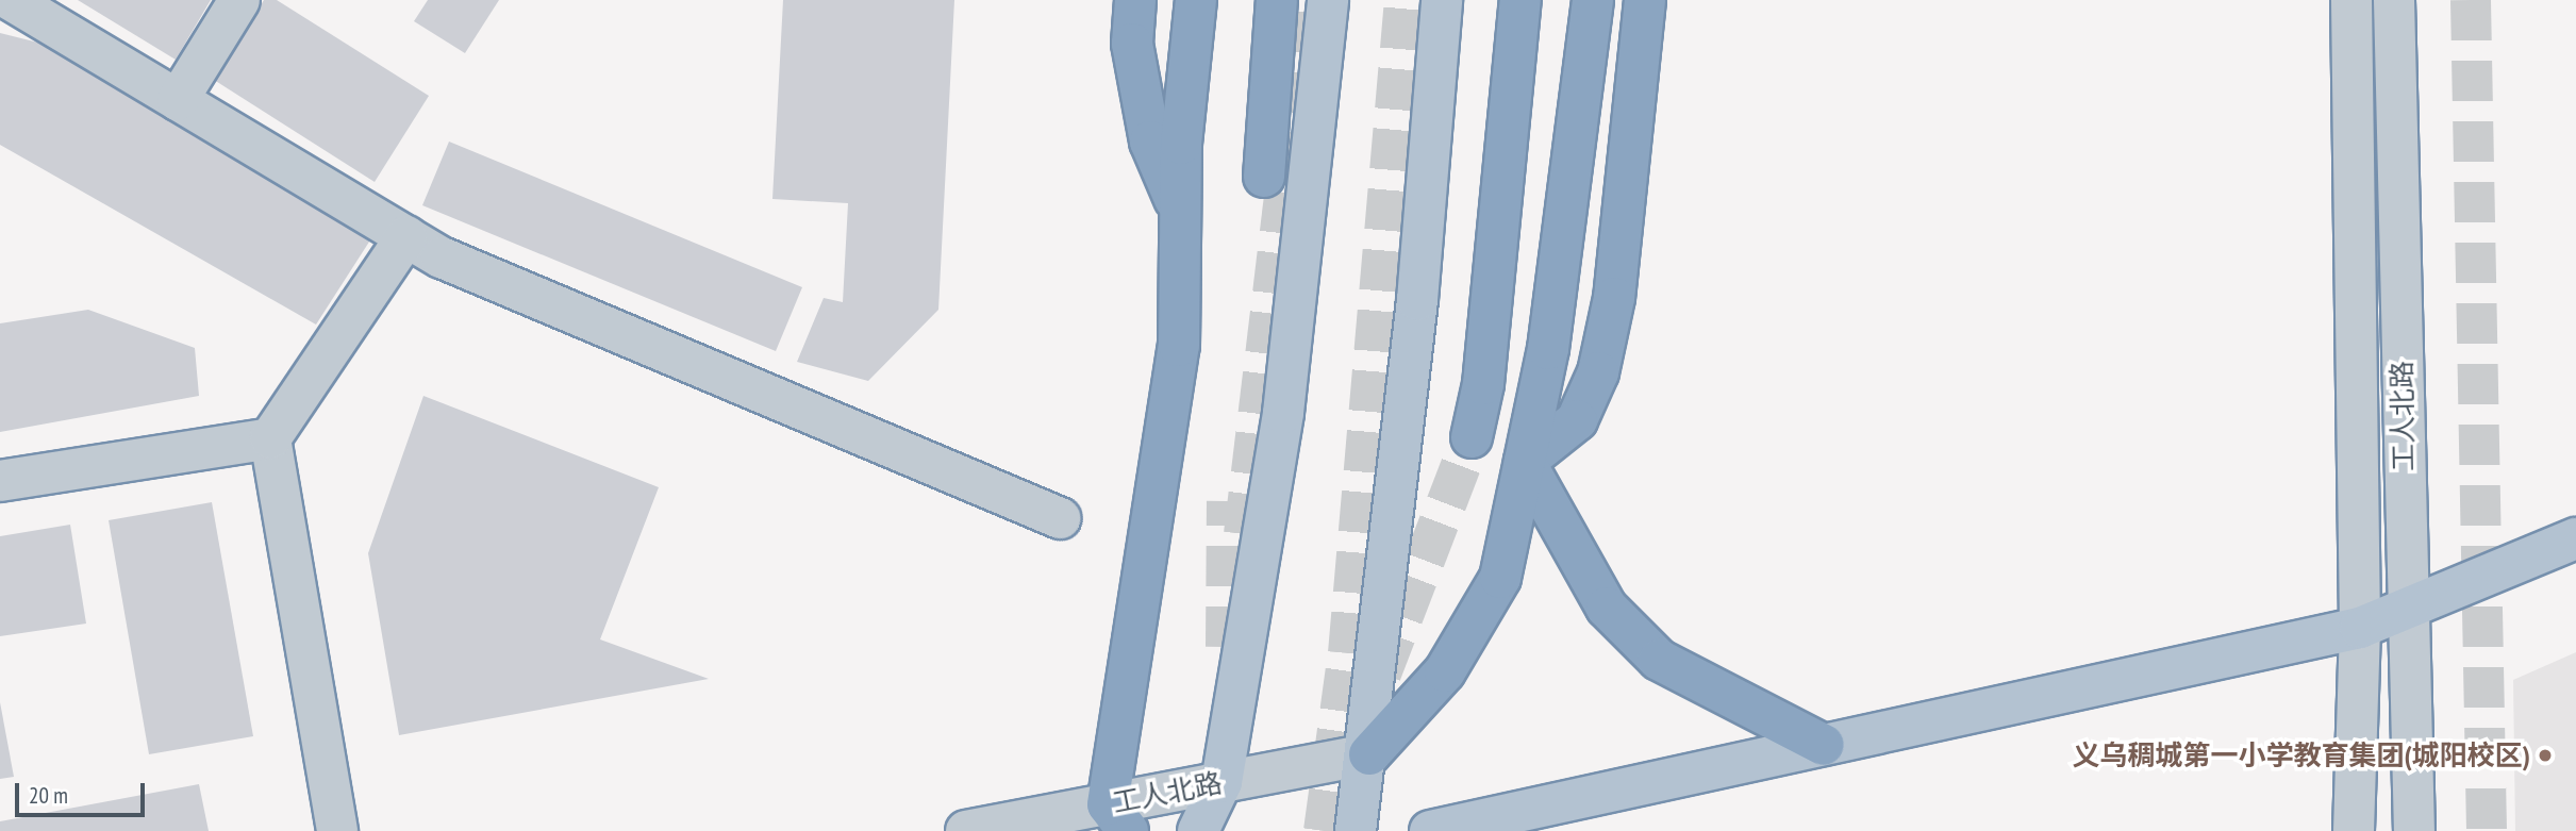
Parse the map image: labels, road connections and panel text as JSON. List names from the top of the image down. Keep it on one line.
{"streets":{"street":["工人北路"]},"places":["义乌稠城第一小学教育集团(城阳校区)"],"scale_bar":"20 m"}
